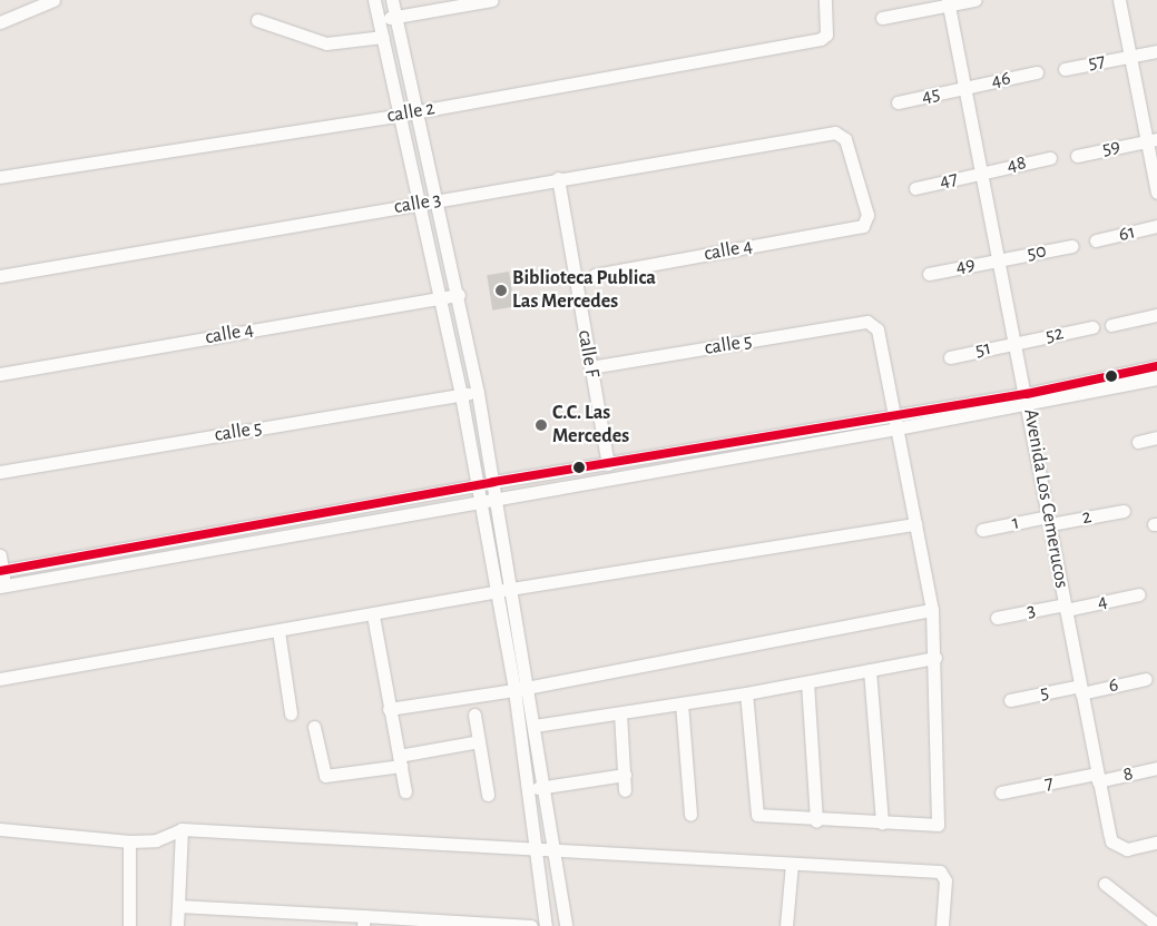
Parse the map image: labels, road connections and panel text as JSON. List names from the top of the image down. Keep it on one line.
{"streets":{"street":["57","46","45","calle 2","59","48","47","calle 3","61","calle 4","50","49","52","calle 5","51","calle F","Avenida Los Cemerucos","2","1","4","3","6","5","8","7"]},"crossings":[["46","45"],["46","Avenida Los Cemerucos"],["45","Avenida Los Cemerucos"],["48","47"],["48","Avenida Los Cemerucos"],["47","Avenida Los Cemerucos"],["calle 3","calle 4"],["calle 3","calle F"],["50","49"],["50","Avenida Los Cemerucos"],["49","Avenida Los Cemerucos"],["52","51"],["52","Avenida Los Cemerucos"],["calle 5","calle F"],["51","Avenida Los Cemerucos"],["Avenida Los Cemerucos","2"],["Avenida Los Cemerucos","1"],["Avenida Los Cemerucos","4"],["Avenida Los Cemerucos","3"],["Avenida Los Cemerucos","6"],["Avenida Los Cemerucos","5"],["Avenida Los Cemerucos","8"],["Avenida Los Cemerucos","7"],["2","1"],["4","3"],["6","5"],["8","7"]],"places":["Biblioteca Publica Las Mercedes","C.C. Las Mercedes"]}
